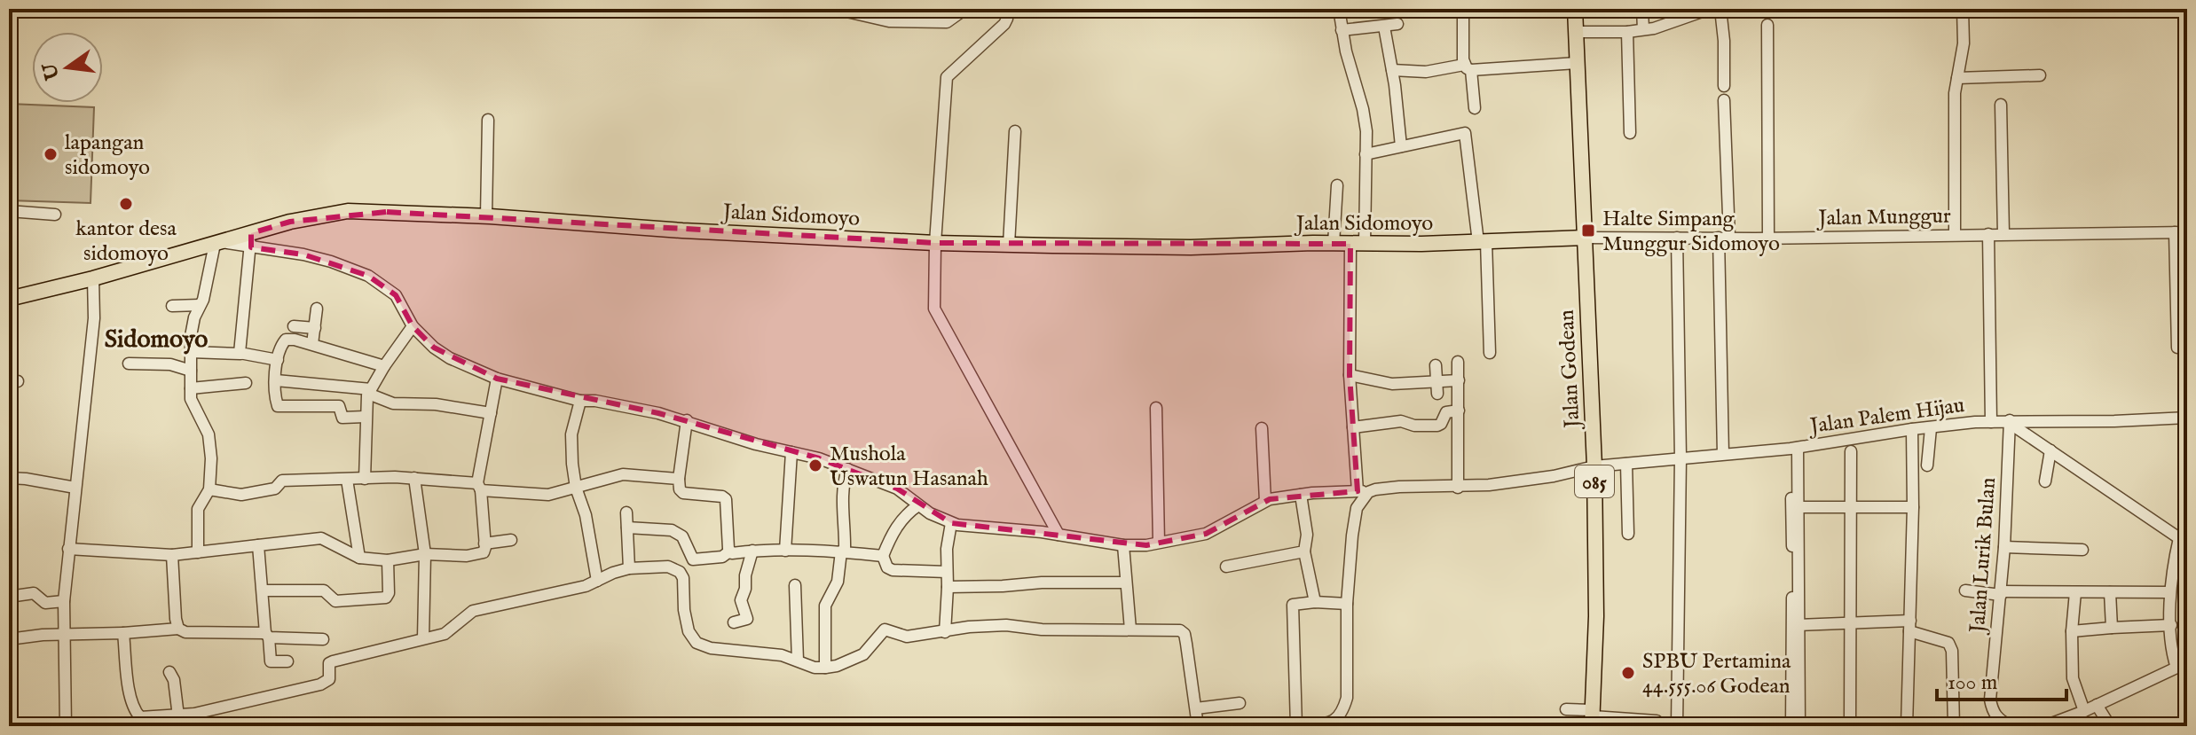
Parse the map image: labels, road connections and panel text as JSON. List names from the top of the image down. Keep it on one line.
{"streets":{"main road":["Jalan Sidomoyo","Jalan Godean","085"],"street":["Jalan Munggur","Jalan Palem Hijau","Jalan Lurik Bulan"]},"crossings":[["Jalan Sidomoyo","Jalan Munggur"],["Jalan Sidomoyo","Jalan Godean"],["Jalan Munggur","Jalan Godean"],["Jalan Godean","Jalan Palem Hijau"],["Jalan Palem Hijau","Jalan Lurik Bulan"]],"districts":["Sidomoyo"],"places":{"other":["lapangan sidomoyo","kantor desa sidomoyo","Mushola Uswatun Hasanah","SPBU Pertamina 44.555.06 Godean"],"transit":["Halte Simpang Munggur Sidomoyo"]},"scale_bar":"100 m","north":"left"}
